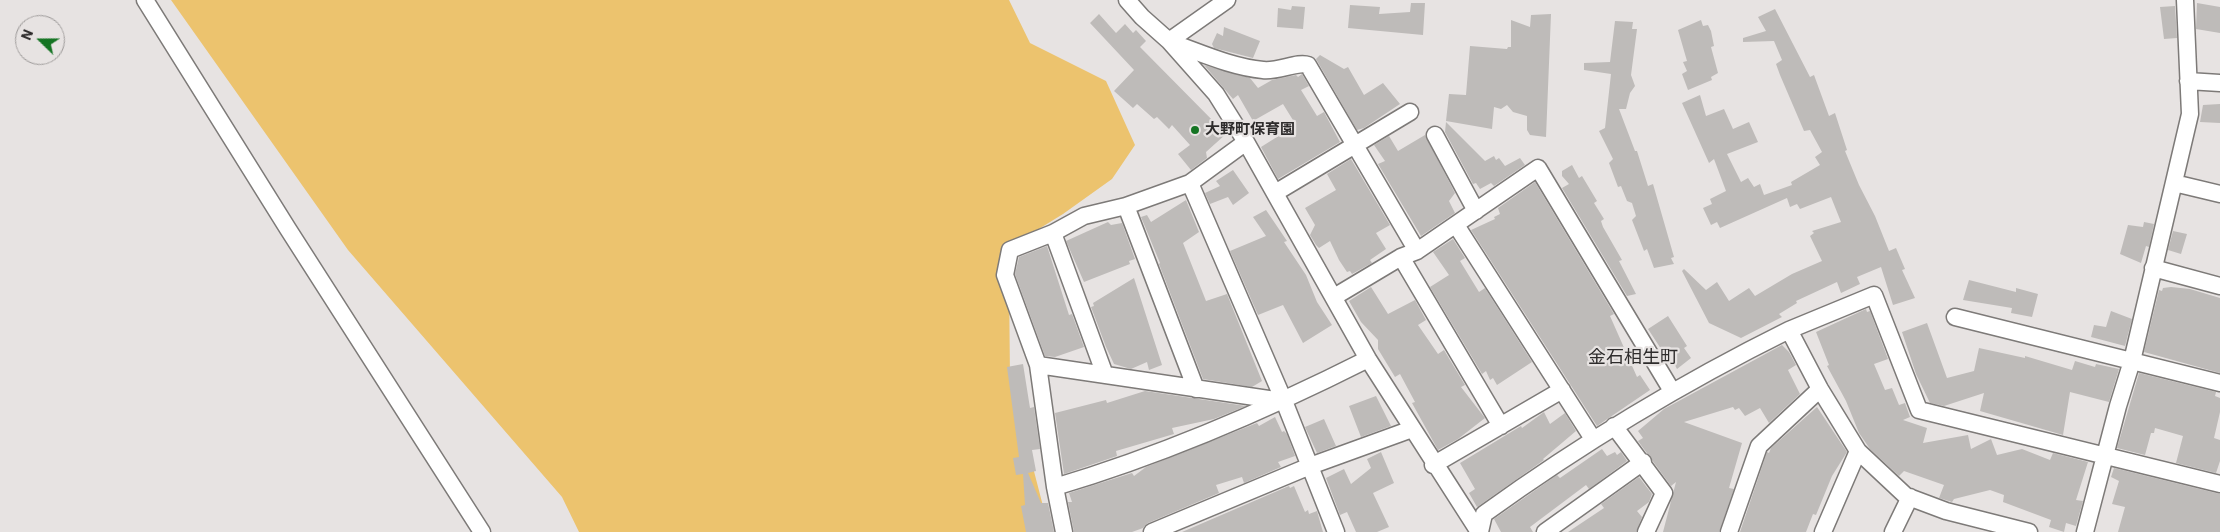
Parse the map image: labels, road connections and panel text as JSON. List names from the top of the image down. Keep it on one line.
{"districts":["金石相生町"],"places":["大野町保育園"],"north":"left"}
